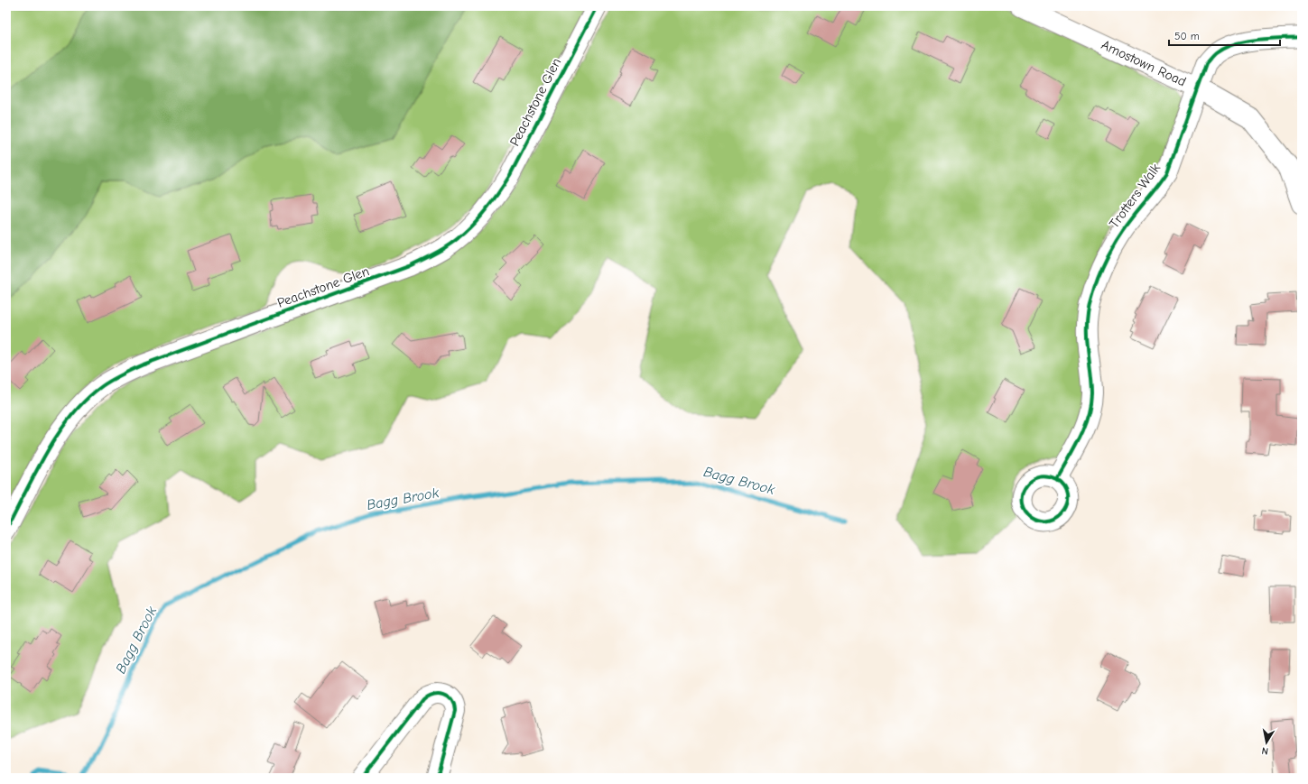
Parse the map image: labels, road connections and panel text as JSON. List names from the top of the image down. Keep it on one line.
{"streets":{"street":["Amostown Road","Peachstone Glen","Trotters Walk"]},"crossings":[["Amostown Road","Trotters Walk"]],"water":["Bagg Brook"],"scale_bar":"50 m","north":"bottom"}
